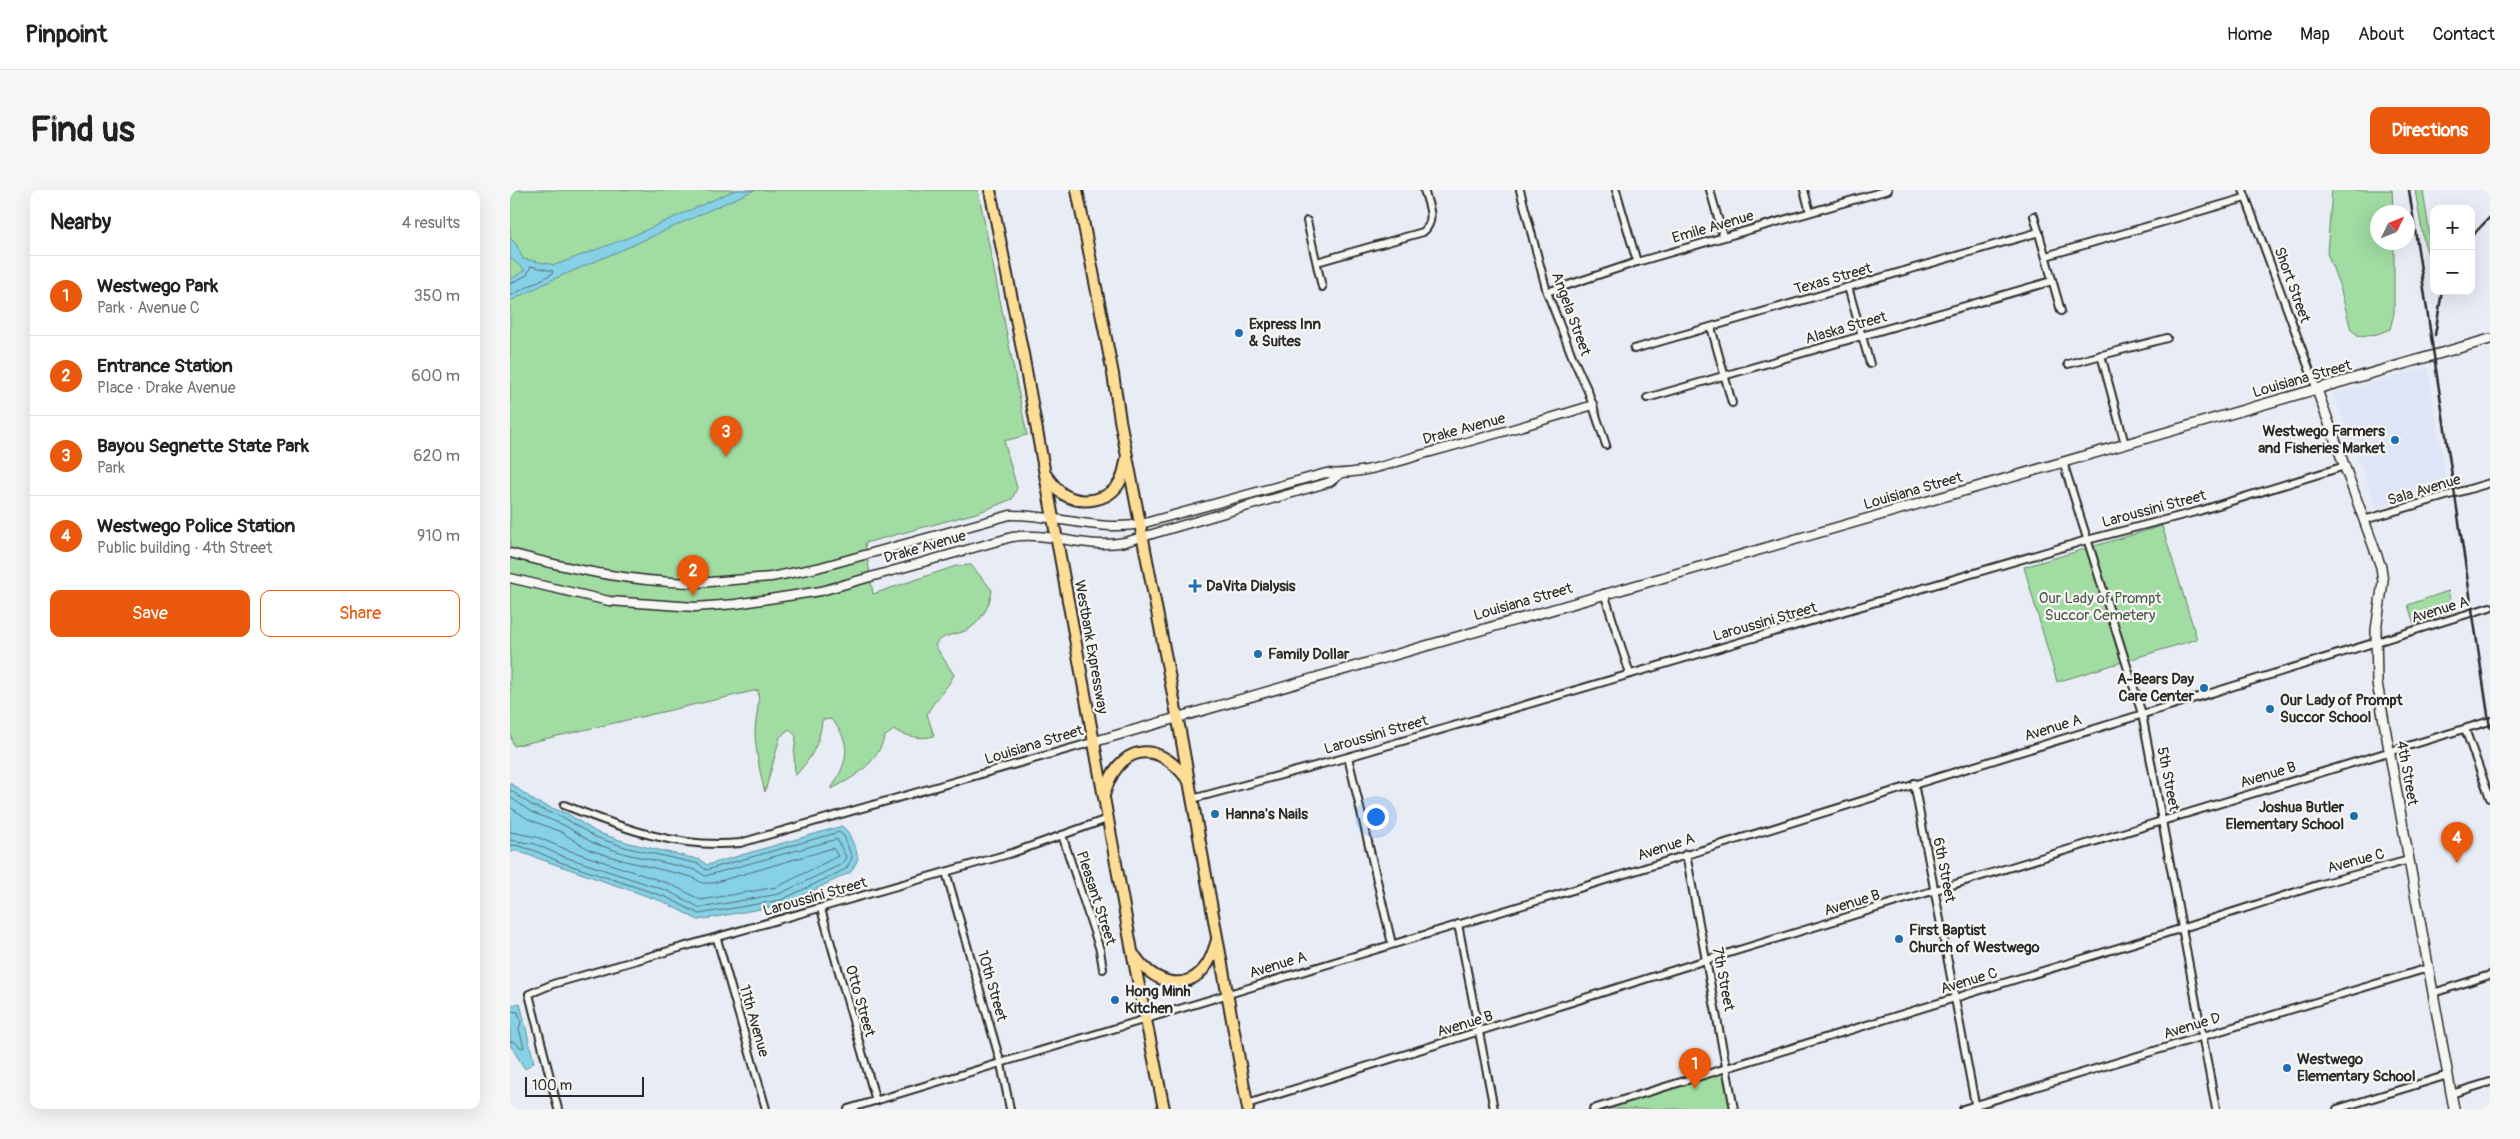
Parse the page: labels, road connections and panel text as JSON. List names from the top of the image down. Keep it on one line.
{"streets":{"highway":["Westbank Expressway"],"main road":["Louisiana Street","4th Street"],"street":["Emile Avenue","Texas Street","Short Street","Angela Street","Alaska Street","Drake Avenue","Sala Avenue","Laroussini Street","Avenue A","Avenue B","5th Street","Avenue C","6th Street","Pleasant Street","7th Street","10th Street","Otto Street","11th Avenue","Avenue D"]},"crossings":[["Emile Avenue","Angela Street"],["Short Street","Louisiana Street"],["Short Street","4th Street"],["Angela Street","Drake Avenue"],["Louisiana Street","Westbank Expressway"],["Louisiana Street","4th Street"],["Louisiana Street","5th Street"],["Drake Avenue","Westbank Expressway"],["Sala Avenue","4th Street"],["Laroussini Street","Westbank Expressway"],["Laroussini Street","4th Street"],["Laroussini Street","5th Street"],["Laroussini Street","Pleasant Street"],["Laroussini Street","10th Street"],["Laroussini Street","Otto Street"],["Laroussini Street","11th Avenue"],["Avenue A","Westbank Expressway"],["Avenue A","4th Street"],["Avenue A","5th Street"],["Avenue A","6th Street"],["Avenue A","7th Street"],["Avenue A","10th Street"],["Avenue A","Otto Street"],["4th Street","Avenue B"],["4th Street","Avenue C"],["4th Street","Avenue D"],["Avenue B","5th Street"],["Avenue B","6th Street"],["Avenue B","7th Street"],["5th Street","Avenue C"],["5th Street","Avenue D"],["Avenue C","6th Street"],["Avenue C","7th Street"],["6th Street","Avenue D"]],"parks":["Our Lady of Prompt Succor Cemetery"],"places":{"other":["Express Inn & Suites","Westwego Farmers and Fisheries Market","Family Dollar","A-Bears Day Care Center","Our Lady of Prompt Succor School","Hanna's Nails","Joshua Butler Elementary School","First Baptist Church of Westwego","Hong Minh Kitchen","Westwego Elementary School"],"health":["DaVita Dialysis"]},"scale_bar":"100 m","north":"top right","page":{"header":"Pinpoint","nav":["Home","Map","About","Contact"],"buttons":["Directions",["Save","Share"]],"title":"Find us","heading":["Nearby","4 results"],"map_buttons":["+","−"],"list":[{"mark":"1","name":"Westwego Park","note":"Park · Avenue C","value":"350 m"},{"mark":"2","name":"Entrance Station","note":"Place · Drake Avenue","value":"600 m"},{"mark":"3","name":"Bayou Segnette State Park","note":"Park","value":"620 m"},{"mark":"4","name":"Westwego Police Station","note":"Public building · 4th Street","value":"910 m"}],"pins":["3","2","4","1"],"scale":"100 m"}}
